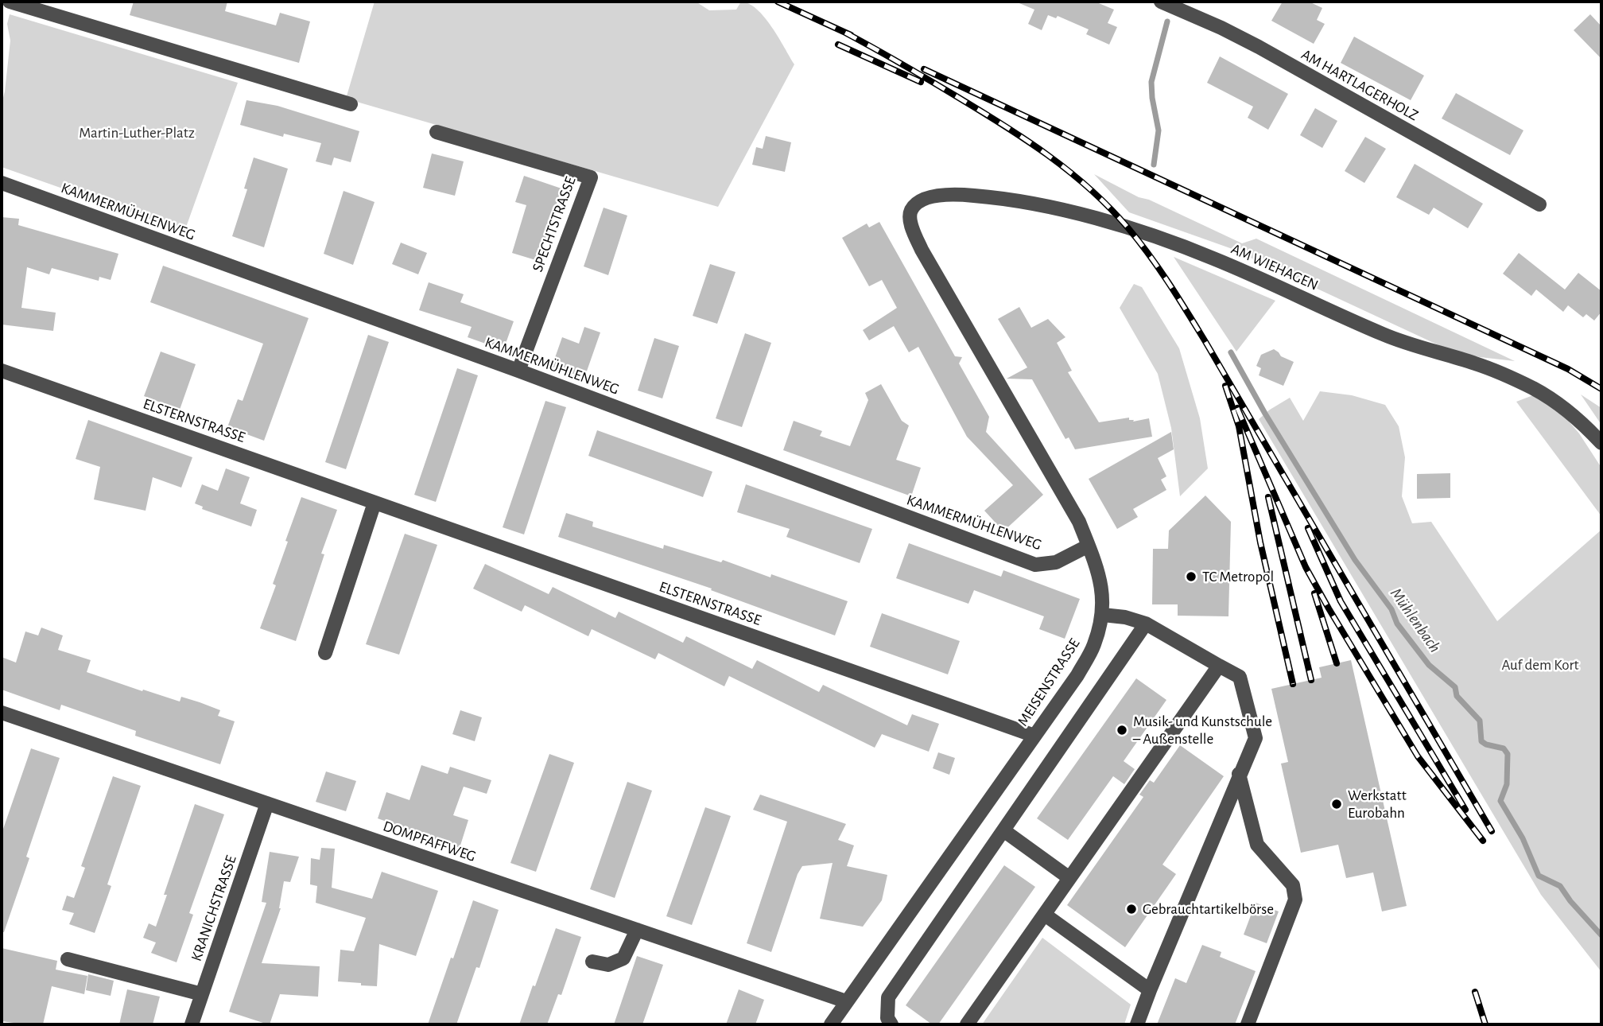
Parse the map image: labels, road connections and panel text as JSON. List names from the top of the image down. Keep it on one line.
{"streets":{"street":["AM HARTLAGERHOLZ","KAMMERMÜHLENWEG","SPECHTSTRASSE","AM WIEHAGEN","ELSTERNSTRASSE","MEISENSTRASSE","DOMPFAFFWEG","KRANICHSTRASSE"]},"crossings":[["KAMMERMÜHLENWEG","SPECHTSTRASSE"],["KAMMERMÜHLENWEG","MEISENSTRASSE"],["AM WIEHAGEN","MEISENSTRASSE"],["ELSTERNSTRASSE","MEISENSTRASSE"],["MEISENSTRASSE","DOMPFAFFWEG"],["DOMPFAFFWEG","KRANICHSTRASSE"]],"water":["Mühlenbach"],"parks":["Martin-Luther-Platz","Auf dem Kort"],"places":["TC Metropol","Musik- und Kunstschule – Außenstelle","Werkstatt Eurobahn","Gebrauchtartikelbörse"]}
